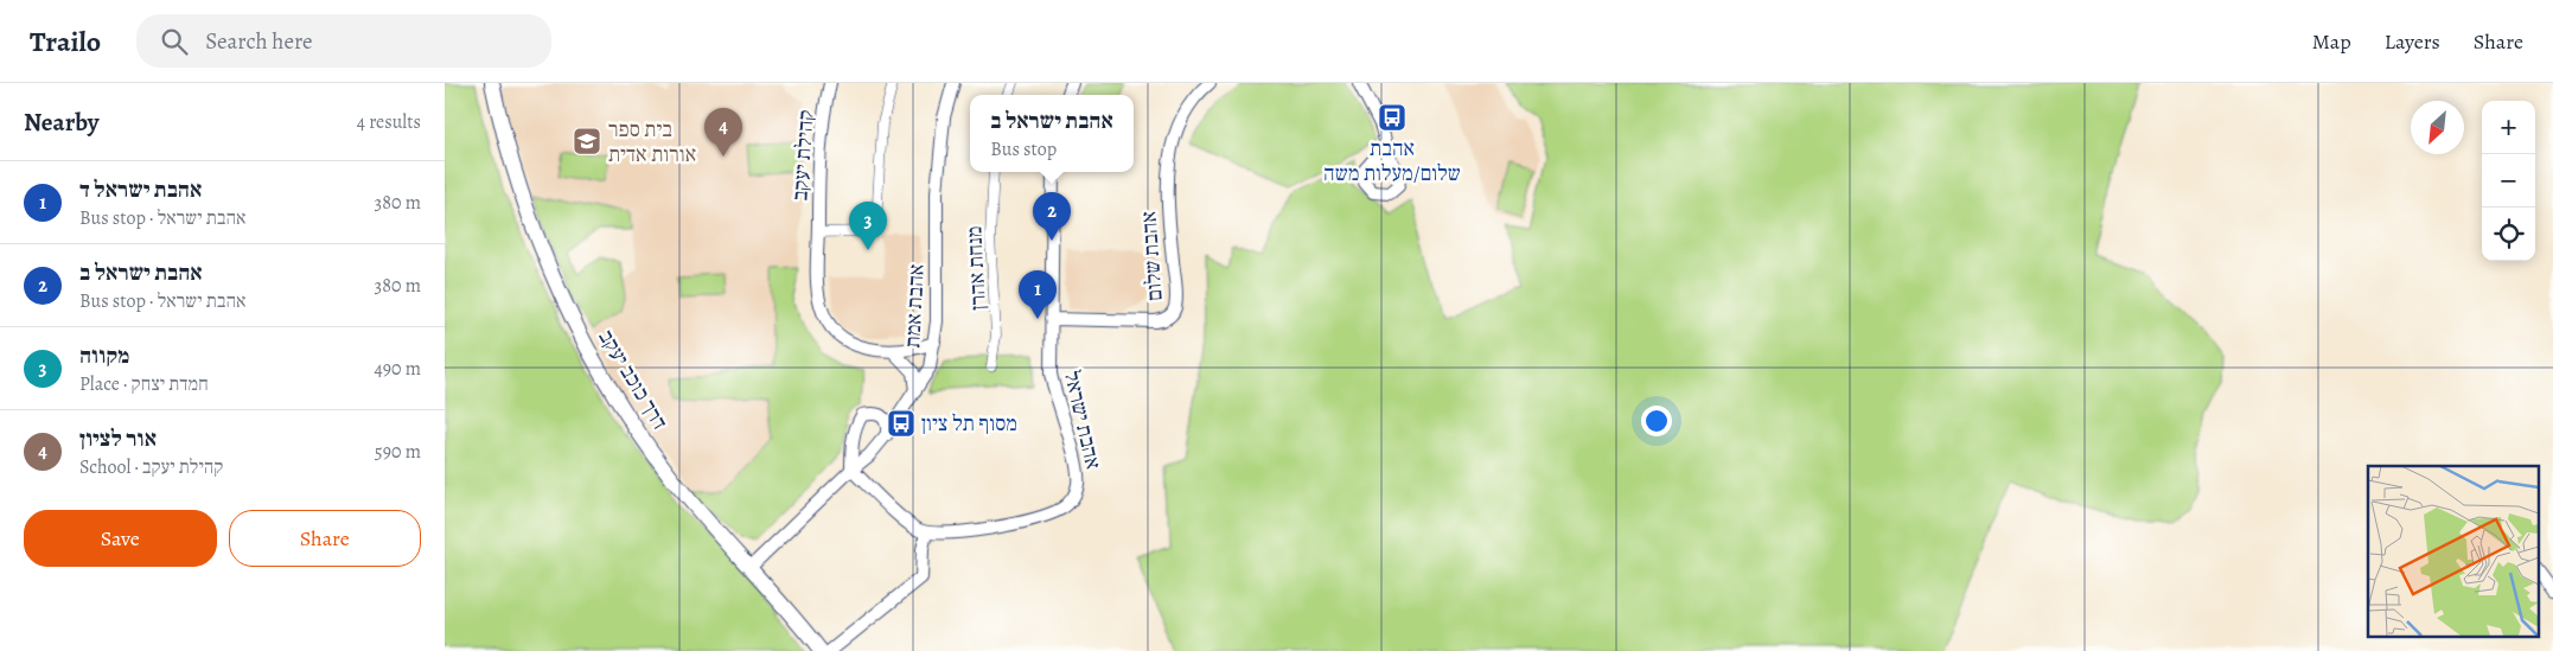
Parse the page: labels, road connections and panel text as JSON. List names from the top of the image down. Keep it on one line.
{"streets":{"street":["קהילת יעקב","אהבת שלום","מנחת אהרן","אהבת אמת","דרך כוכב יעקב","אהבת ישראל"]},"crossings":[["קהילת יעקב","אהבת אמת"],["אהבת שלום","אהבת ישראל"],["אהבת אמת","דרך כוכב יעקב"]],"places":{"bus stop":["אהבת שלום/מעלות משה","מסוף תל ציון"],"school or university":["בית ספר אורות אדית"]},"north":"bottom left","page":{"header":"Trailo","search":"Search here","nav":["Map","Layers","Share"],"heading":["Nearby","4 results"],"popup":["אהבת ישראל ב","Bus stop"],"map_buttons":["+","−"],"pins":["4","2","3","1"],"list":[{"mark":"1","name":"אהבת ישראל ד","note":"Bus stop · אהבת ישראל","value":"380 m"},{"mark":"2","name":"אהבת ישראל ב","note":"Bus stop · אהבת ישראל","value":"380 m"},{"mark":"3","name":"מקווה","note":"Place · חמדת יצחק","value":"490 m"},{"mark":"4","name":"אור לציון","note":"School · קהילת יעקב","value":"590 m"}],"buttons":["Save","Share"]}}
